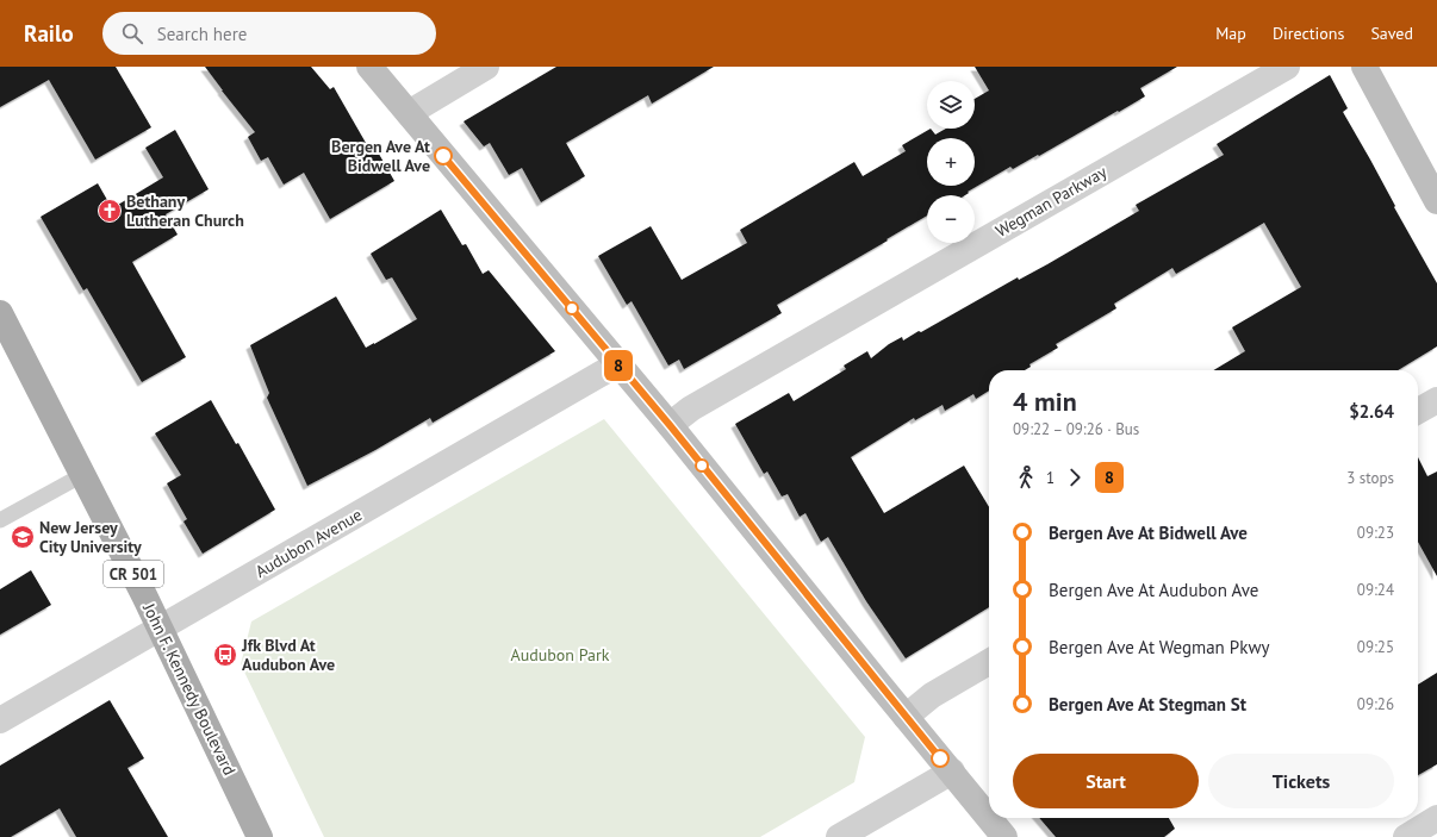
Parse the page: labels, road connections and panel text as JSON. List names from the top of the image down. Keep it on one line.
{"streets":{"main road":["CR 501","John F. Kennedy Boulevard"],"street":["Wegman Parkway","Audubon Avenue"]},"crossings":[["Audubon Avenue","John F. Kennedy Boulevard"]],"parks":["Audubon Park"],"places":{"other":["Bergen Ave At Bidwell Ave"],"church":["Bethany Lutheran Church"],"school or university":["New Jersey City University"],"bus stop":["Jfk Blvd At Audubon Ave"]},"lines":["bus line 8"],"page":{"header":"Railo","search":"Search here","nav":["Map","Directions","Saved"],"on_map":"8","map_buttons":["+","−"],"heading":["4 min","09:22 – 09:26 · Bus","$2.64"],"legs":["1","8","3 stops"],"list":[{"name":"Bergen Ave At Bidwell Ave","value":"09:23"},{"name":"Bergen Ave At Audubon Ave","value":"09:24"},{"name":"Bergen Ave At Wegman Pkwy","value":"09:25"},{"name":"Bergen Ave At Stegman St","value":"09:26"}],"buttons":["Start","Tickets"]}}
